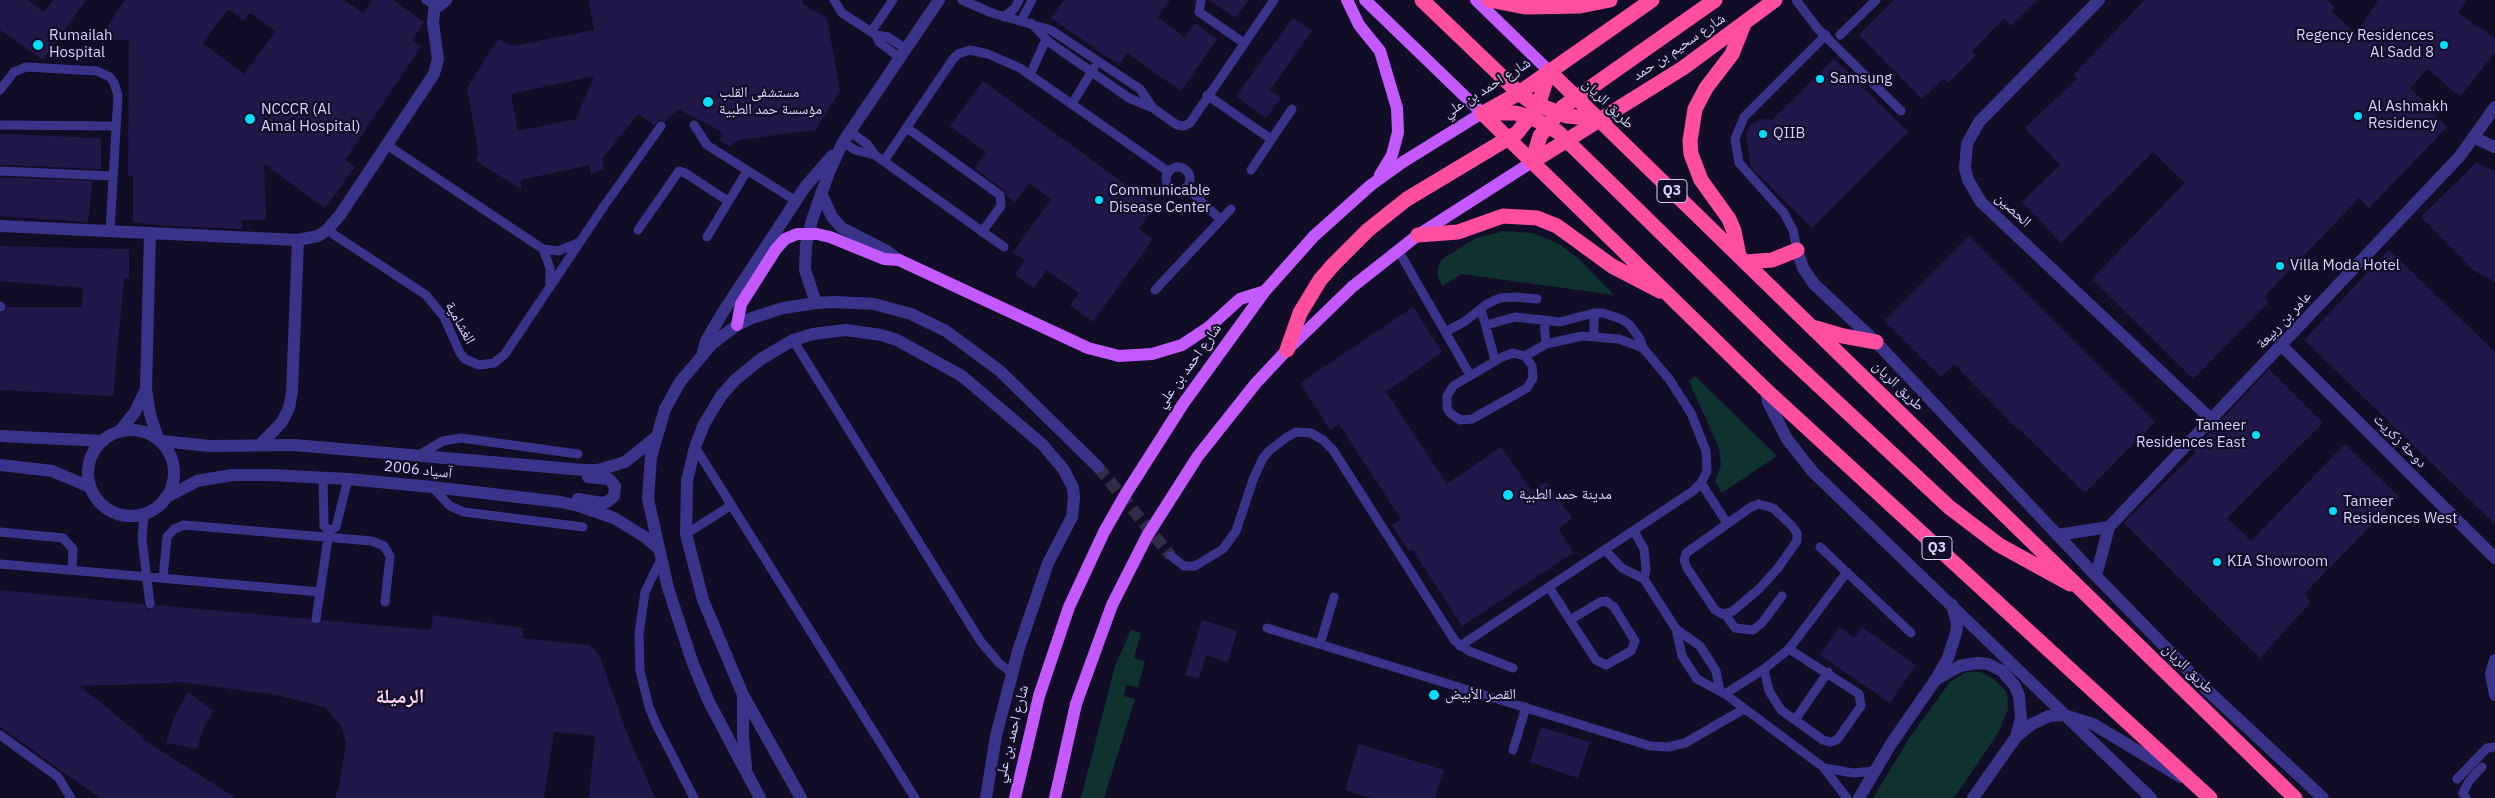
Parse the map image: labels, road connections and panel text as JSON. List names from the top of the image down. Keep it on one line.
{"streets":{"highway":["شارع سحيم بن حمد","شارع احمد بن علي","طريق الريان","Q3"],"street":["الحصين","عامر بن ربيعة","دوحة زكريت","آسياد 2006"],"lane":["الغشامية"]},"crossings":[["شارع سحيم بن حمد","طريق الريان"],["شارع احمد بن علي","طريق الريان"],["شارع احمد بن علي","Q3"],["طريق الريان","عامر بن ربيعة"],["الحصين","عامر بن ربيعة"],["عامر بن ربيعة","دوحة زكريت"]],"districts":["الرميلة"],"places":["Rumailah Hospital","Regency Residences Al Sadd 8","Samsung","مستشفى القلب مؤسسة حمد الطبية","Al Ashmakh Residency","NCCCR (Al Amal Hospital)","QIIB","Communicable Disease Center","Villa Moda Hotel","Tameer Residences East","مدينة حمد الطبية","Tameer Residences West","KIA Showroom","القصر الأبيض"]}
